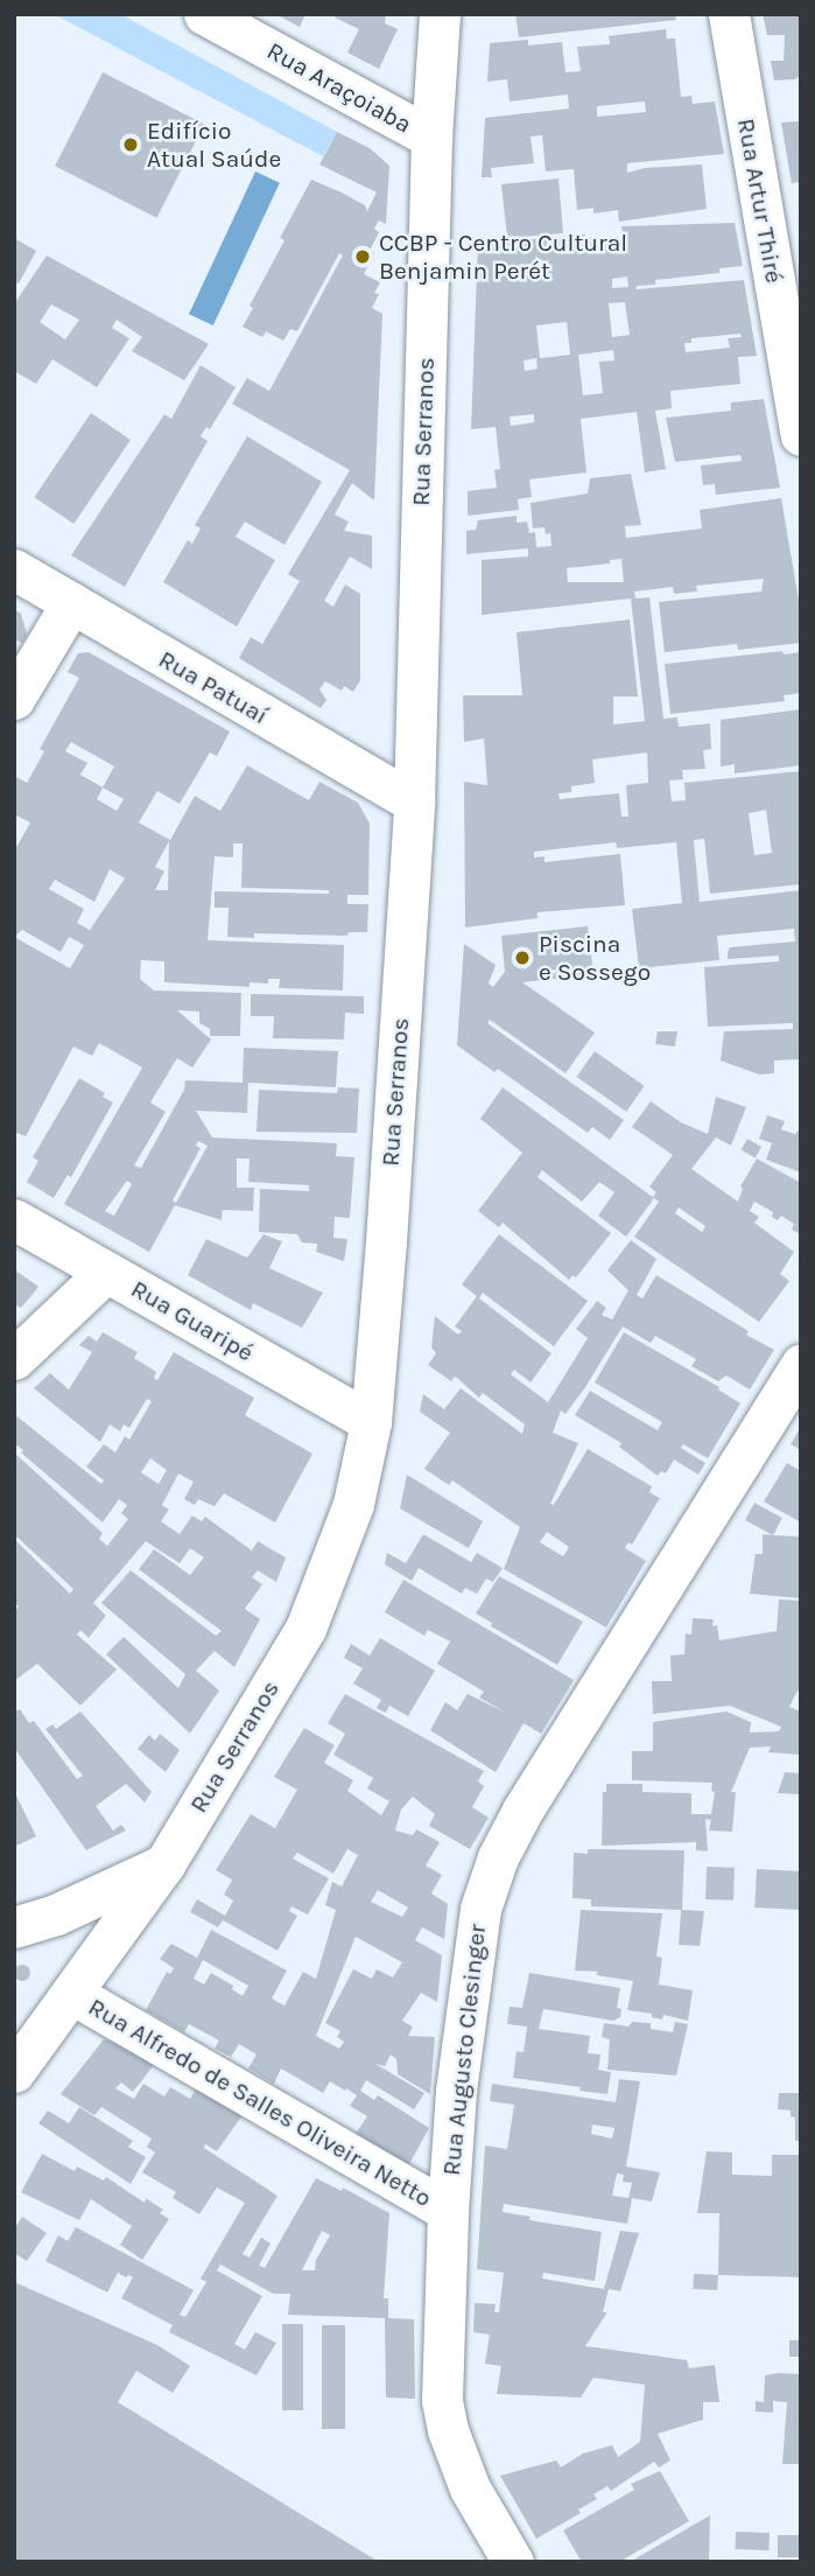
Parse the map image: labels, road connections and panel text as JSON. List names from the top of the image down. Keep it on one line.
{"streets":{"street":["Rua Araçoiaba","Rua Artur Thiré","Rua Serranos","Rua Patuaí","Rua Guaripé","Rua Augusto Clesinger","Rua Alfredo de Salles Oliveira Netto"]},"crossings":[["Rua Araçoiaba","Rua Serranos"],["Rua Serranos","Rua Patuaí"],["Rua Serranos","Rua Guaripé"],["Rua Serranos","Rua Alfredo de Salles Oliveira Netto"],["Rua Augusto Clesinger","Rua Alfredo de Salles Oliveira Netto"]],"places":["Edifício Atual Saúde","CCBP - Centro Cultural Benjamin Perét","Piscina e Sossego"]}
